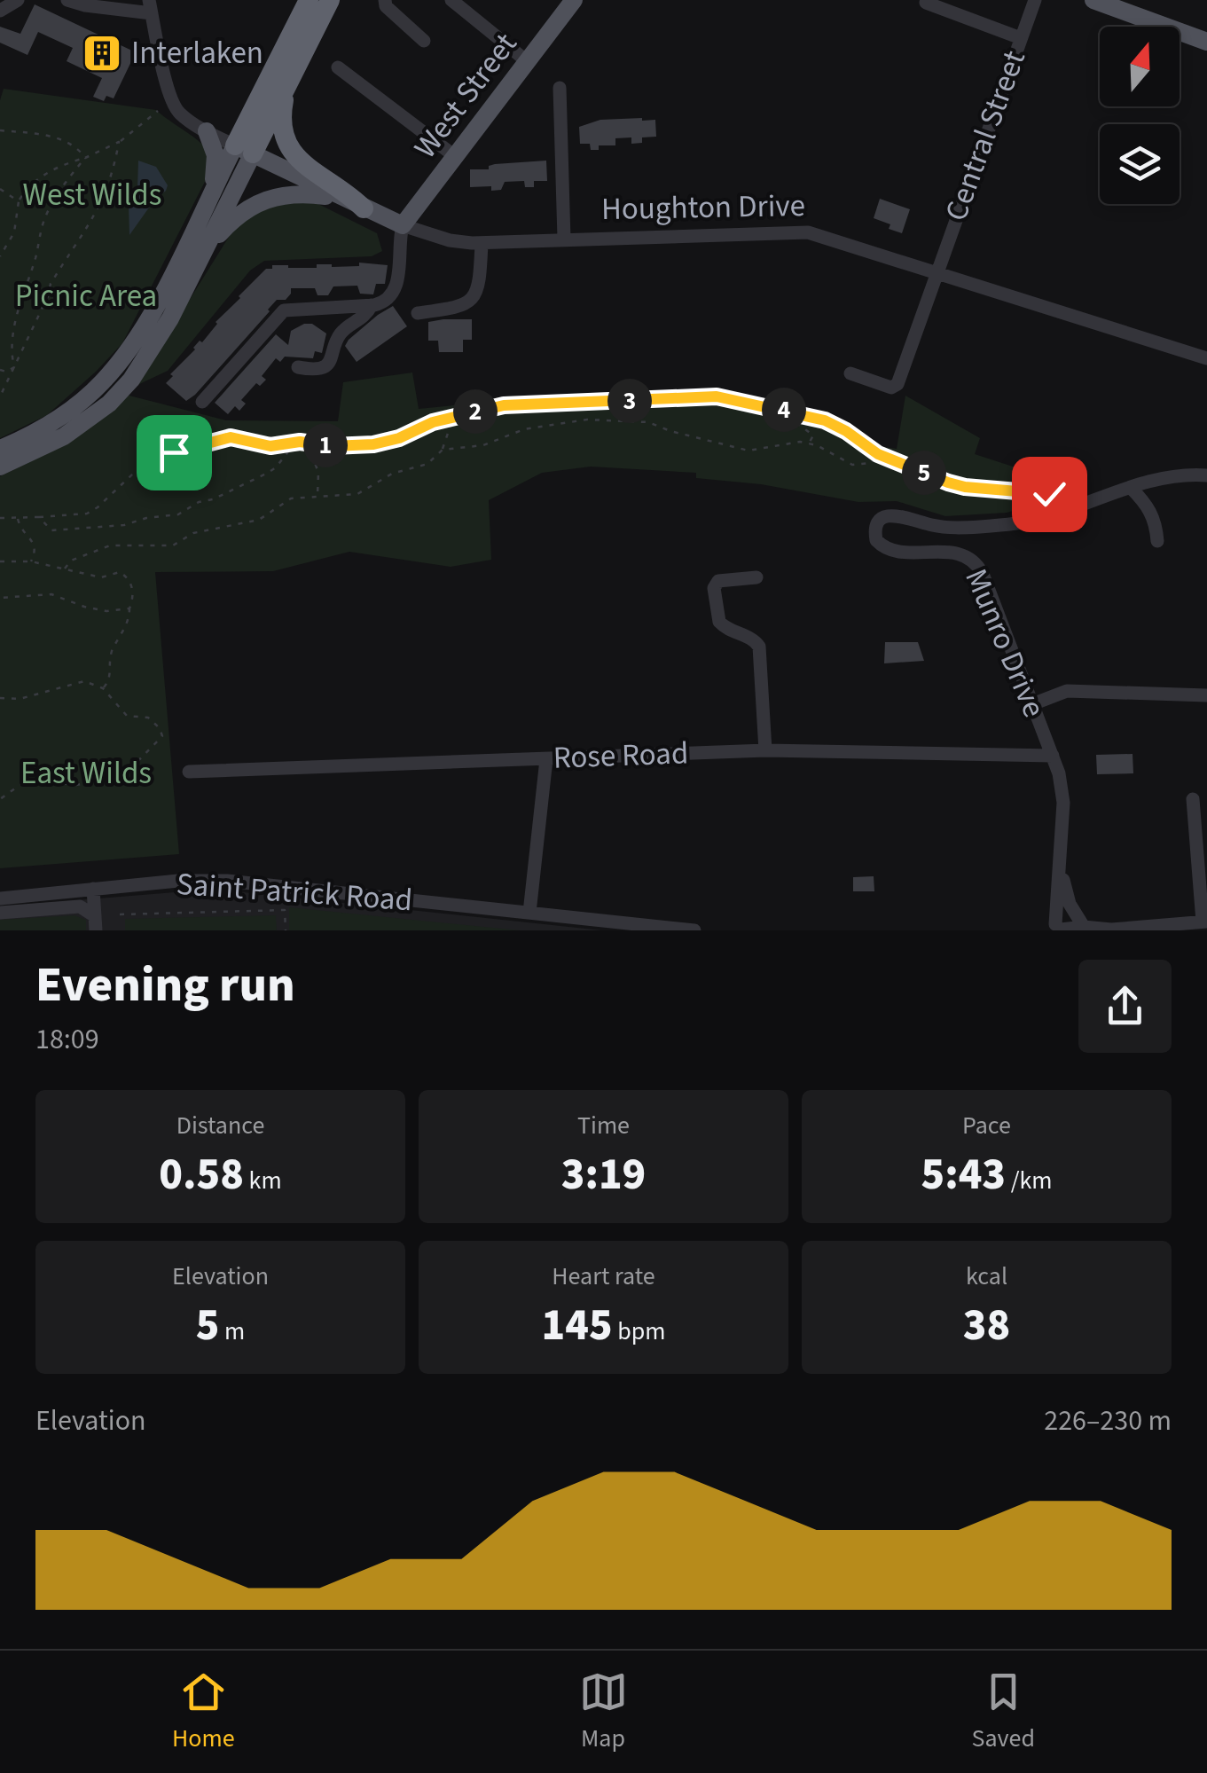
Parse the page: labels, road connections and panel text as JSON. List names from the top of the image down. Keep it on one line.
{"streets":{"main road":["West Street","Houghton Drive"],"street":["Central Street","Munro Drive","Rose Road","Saint Patrick Road"]},"crossings":[["West Street","Houghton Drive"],["Central Street","Houghton Drive"],["Munro Drive","Rose Road"]],"parks":["West Wilds","Picnic Area","East Wilds"],"places":{"building":["Interlaken"]},"north":"top","page":{"pins":["3","4","2","1","5"],"heading":["Evening run","18:09"],"stats":[["Distance","0.58 km"],["Time","3:19"],["Pace","5:43 /km"],["Elevation","5 m"],["Heart rate","145 bpm"],["kcal","38"]],"chart":["Elevation","226–230 m"],"tabs":["Home","Map","Saved"]}}
